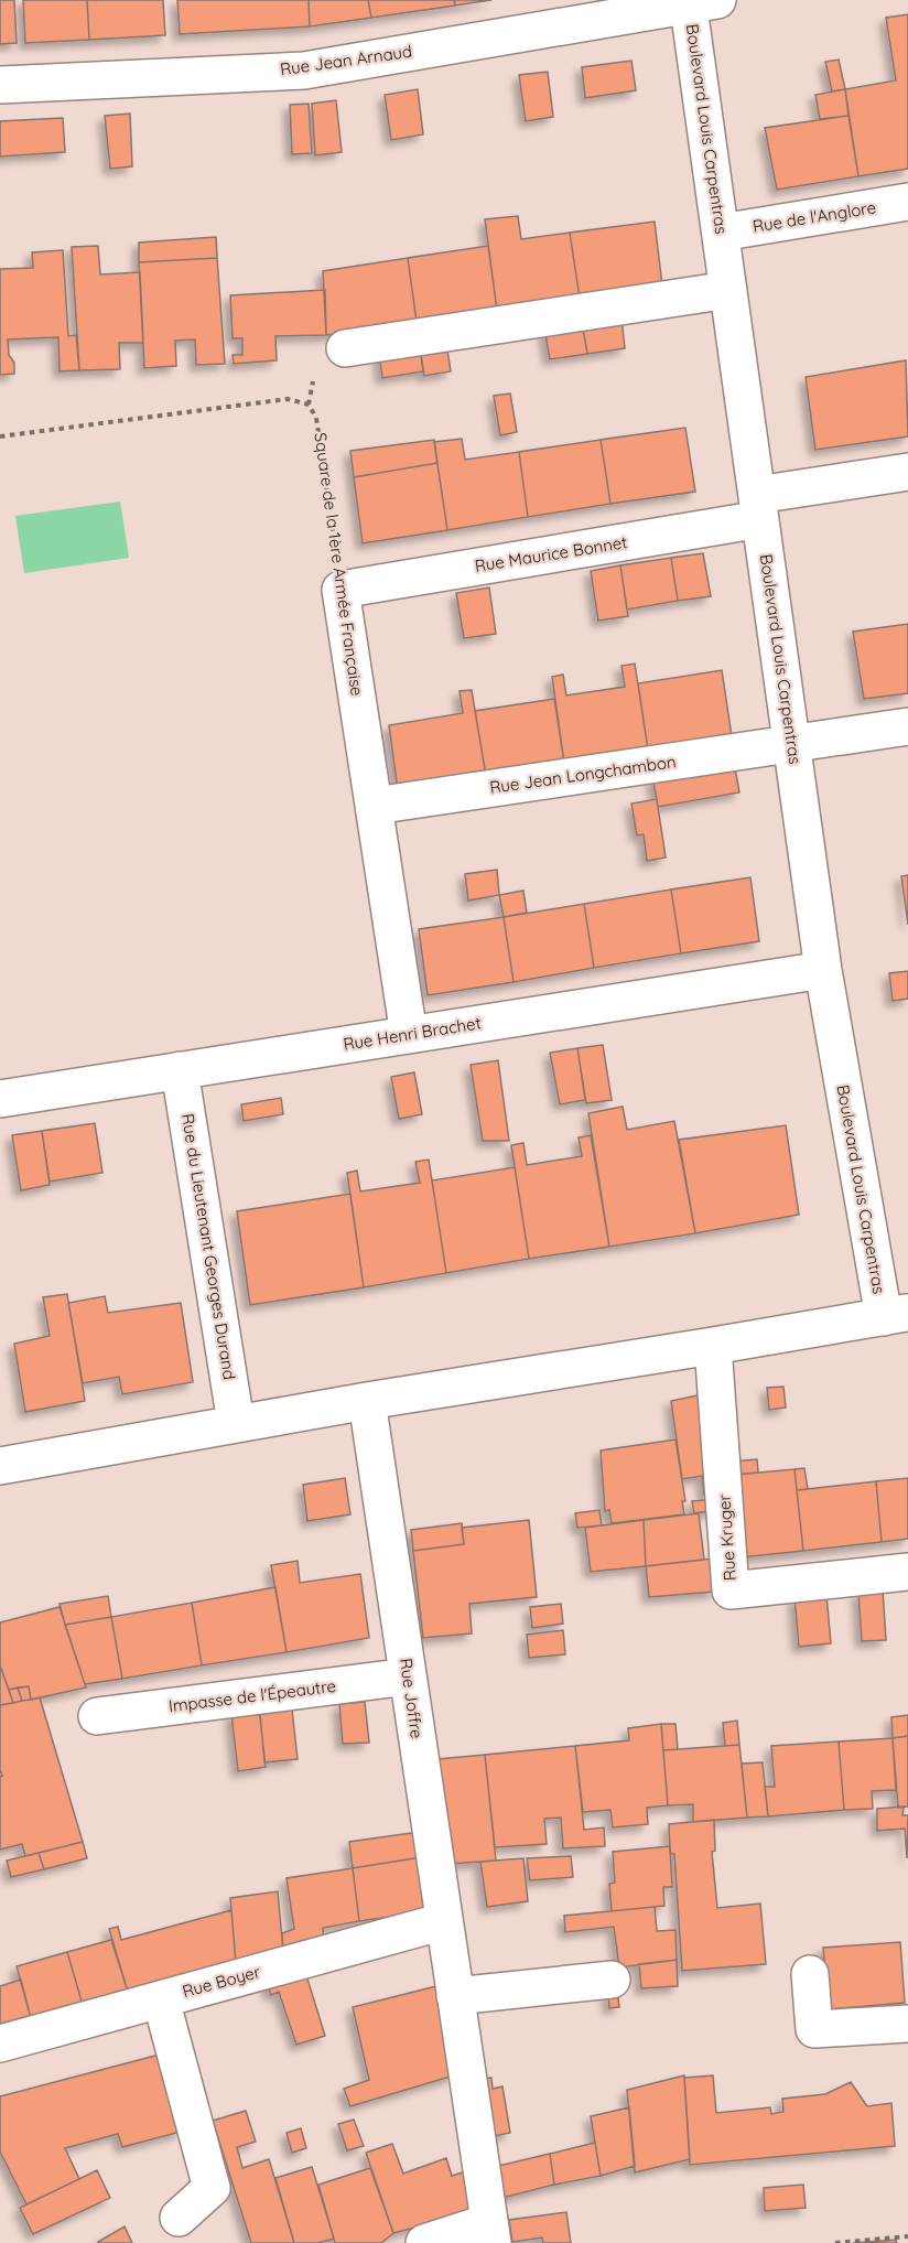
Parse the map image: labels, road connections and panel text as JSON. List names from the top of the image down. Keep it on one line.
{"streets":{"street":["Rue Jean Arnaud","Boulevard Louis Carpentras","Rue de l'Anglore","Rue Maurice Bonnet","Square de la 1ère Armée Française","Rue Jean Longchambon","Rue Henri Brachet","Rue du Lieutenant Georges Durand","Rue Kruger","Impasse de l'Épeautre","Rue Joffre","Rue Boyer"]},"crossings":[["Rue Jean Arnaud","Boulevard Louis Carpentras"],["Boulevard Louis Carpentras","Rue de l'Anglore"],["Boulevard Louis Carpentras","Rue Maurice Bonnet"],["Boulevard Louis Carpentras","Rue Jean Longchambon"],["Boulevard Louis Carpentras","Rue Henri Brachet"],["Rue Maurice Bonnet","Square de la 1ère Armée Française"],["Square de la 1ère Armée Française","Rue Jean Longchambon"],["Square de la 1ère Armée Française","Rue Henri Brachet"],["Rue Henri Brachet","Rue du Lieutenant Georges Durand"],["Impasse de l'Épeautre","Rue Joffre"],["Rue Joffre","Rue Boyer"]]}
